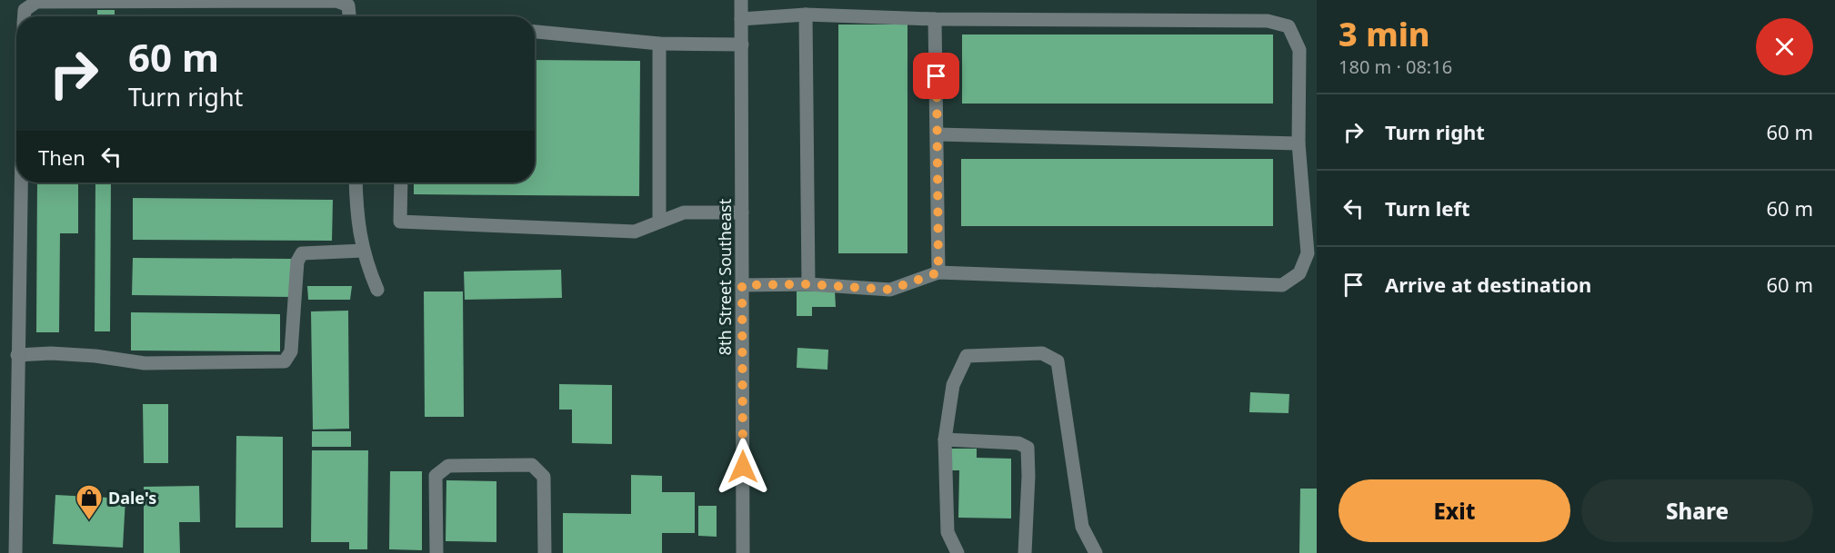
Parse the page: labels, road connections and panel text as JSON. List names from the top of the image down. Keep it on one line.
{"streets":{"street":["8th Street Southeast"]},"places":{"shop":["Dale's"]},"page":{"heading":["3 min","180 m · 08:16"],"turn":["60 m","Turn right"],"list":[{"name":"Turn right","value":"60 m"},{"name":"Turn left","value":"60 m"},{"name":"Arrive at destination","value":"60 m"}],"then":"Then","buttons":["Exit","Share"]}}
